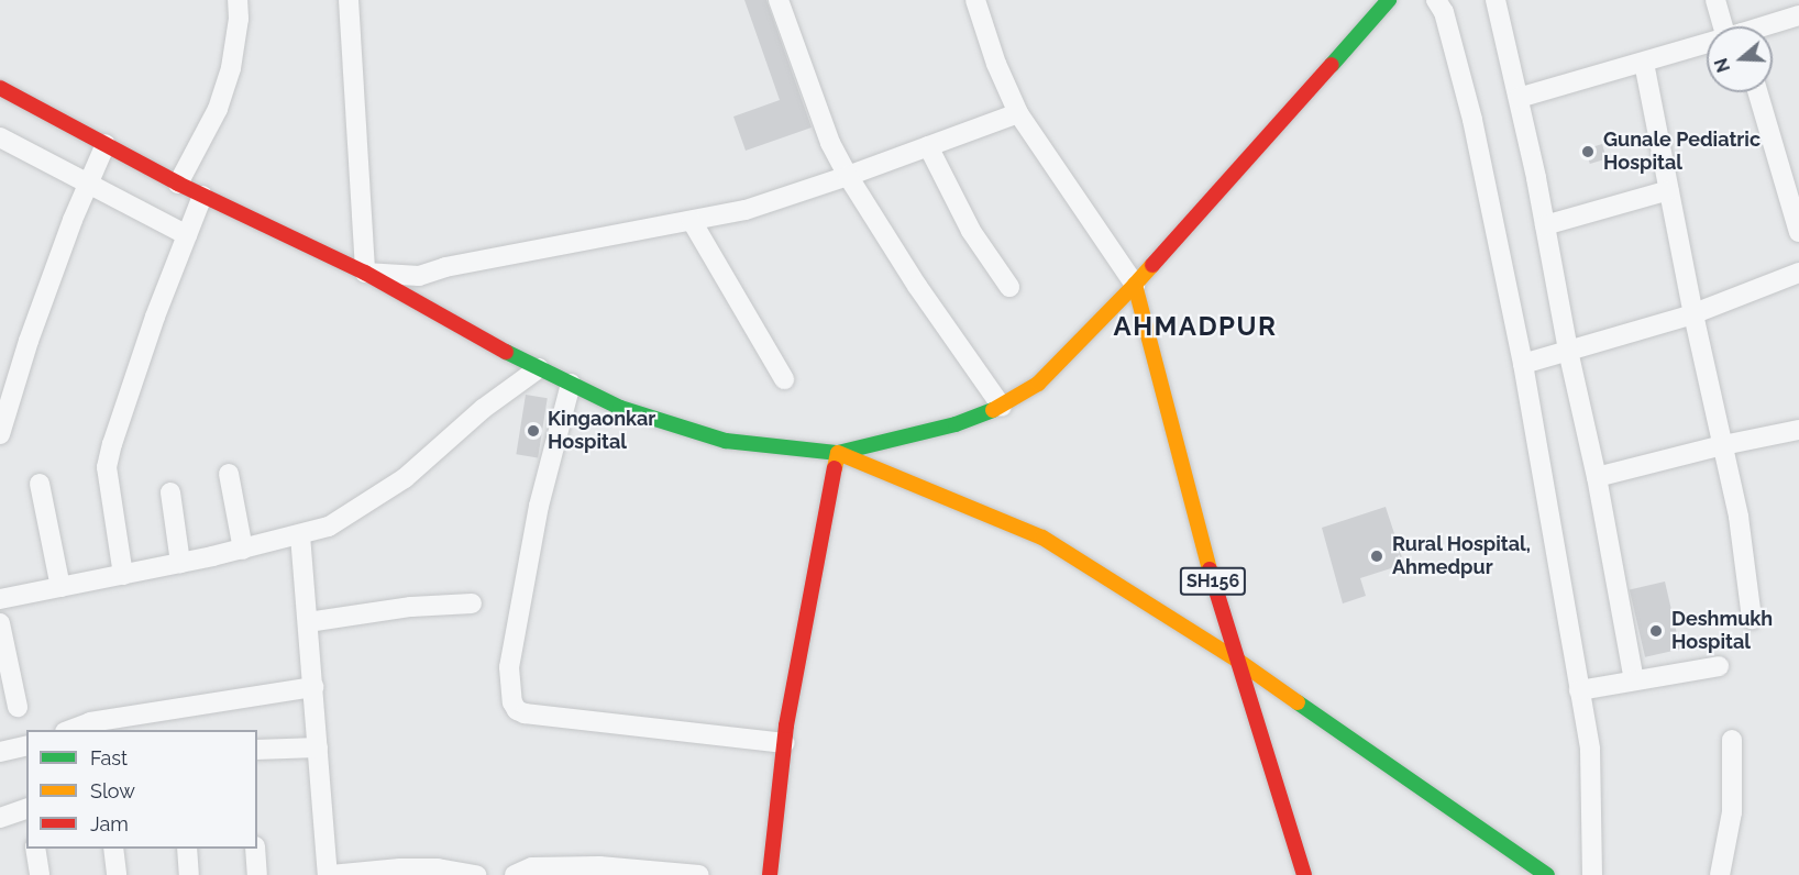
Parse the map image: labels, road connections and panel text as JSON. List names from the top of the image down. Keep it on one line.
{"streets":{"main road":["SH156"]},"districts":["AHMADPUR"],"places":["Gunale Pediatric Hospital","Kingaonkar Hospital","Rural Hospital, Ahmedpur","Deshmukh Hospital"],"legend":["Fast","Slow","Jam"],"north":"left"}
